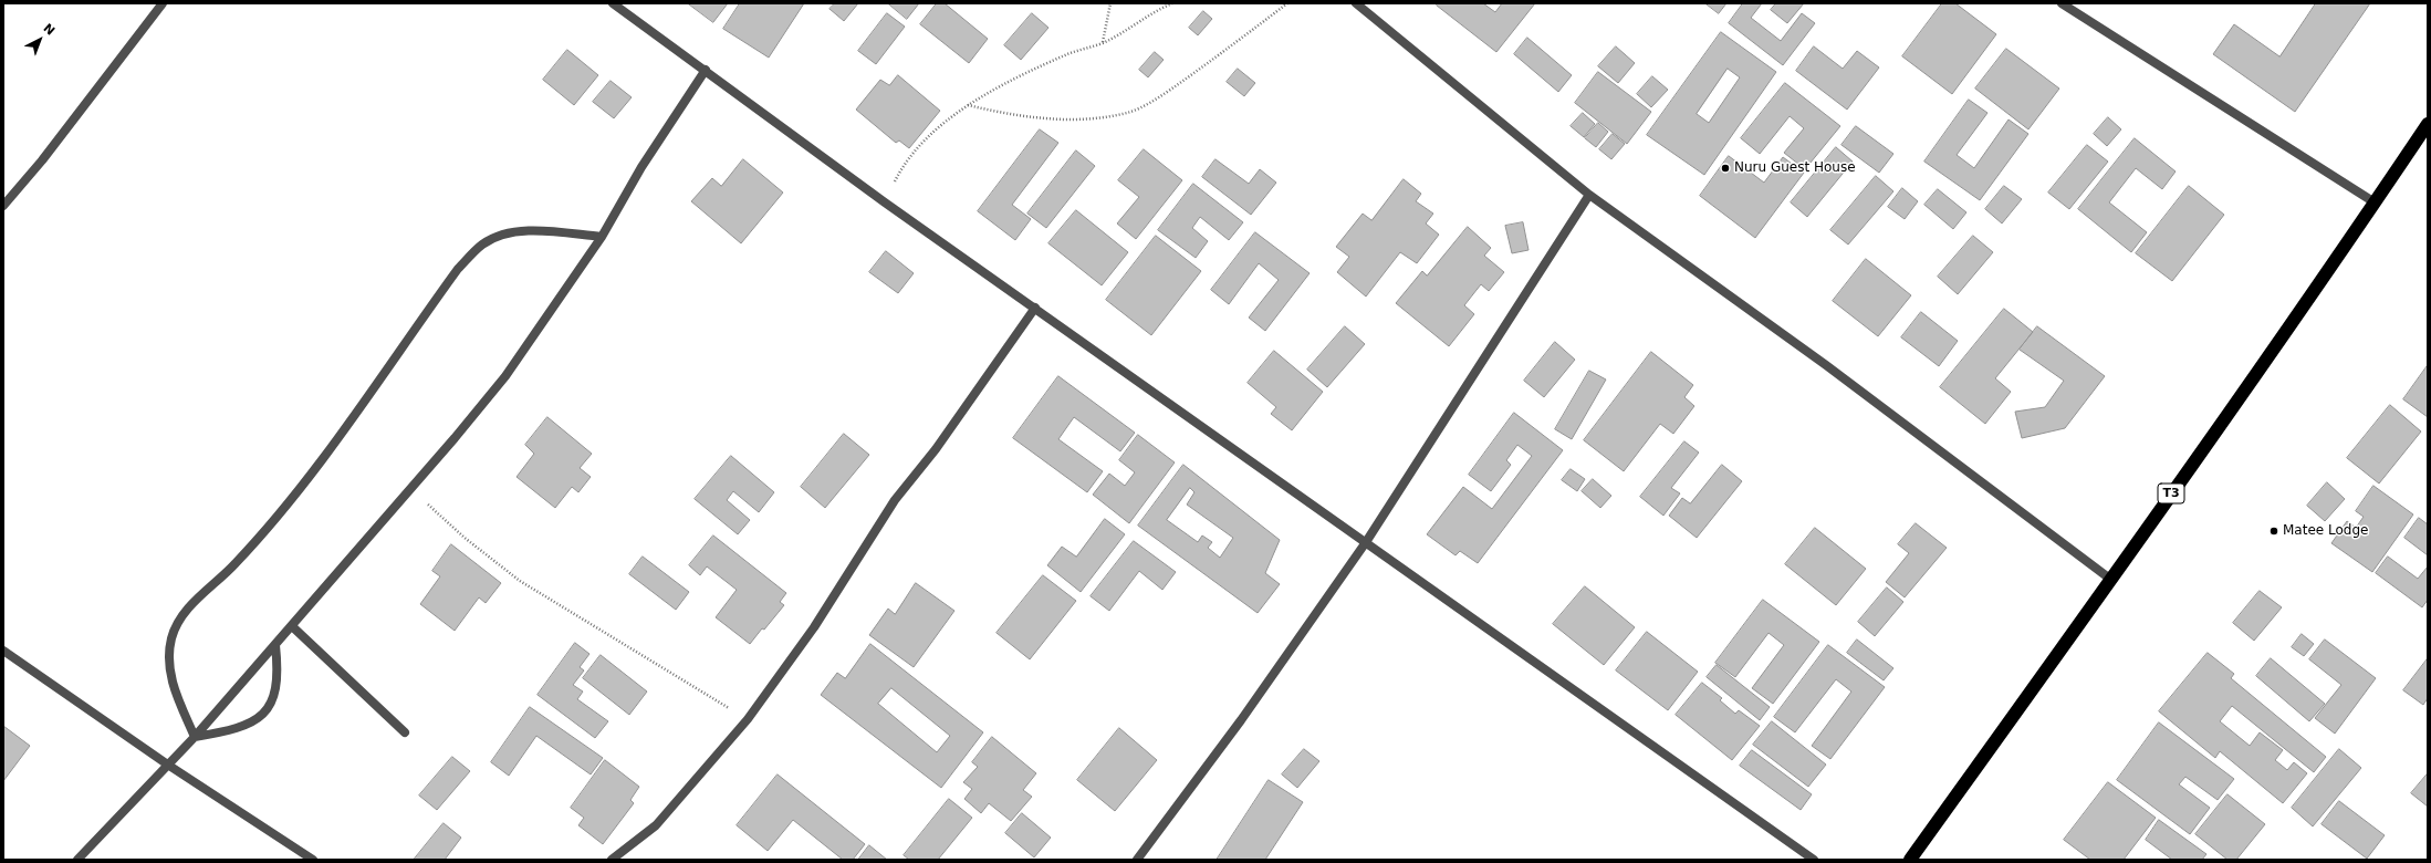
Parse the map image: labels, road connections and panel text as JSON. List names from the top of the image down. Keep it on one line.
{"streets":{"highway":["T3"]},"places":["Nuru Guest House","Matee Lodge"],"north":"top right"}
